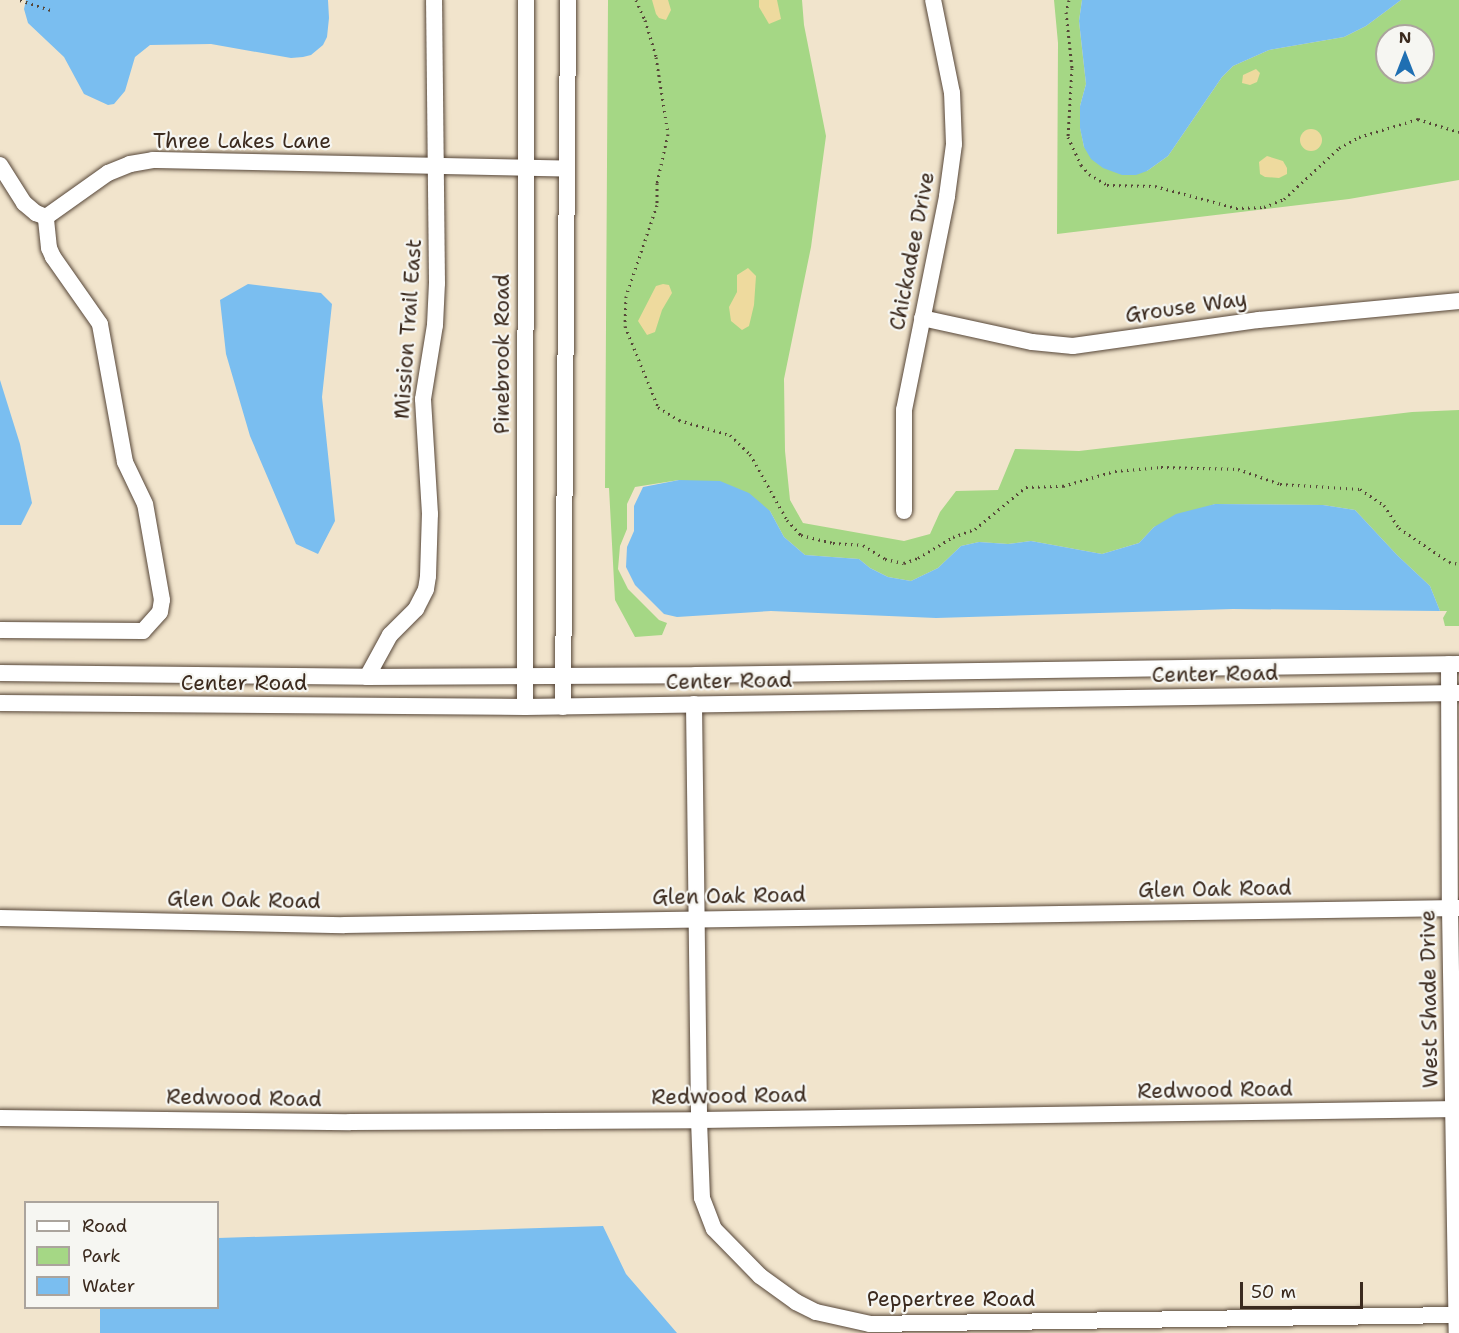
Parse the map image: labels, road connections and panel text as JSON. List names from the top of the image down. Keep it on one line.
{"streets":{"street":["Three Lakes Lane","Chickadee Drive","Grouse Way","Mission Trail East","Pinebrook Road","Center Road","Glen Oak Road","West Shade Drive","Redwood Road","Peppertree Road"]},"crossings":[["Three Lakes Lane","Mission Trail East"],["Three Lakes Lane","Pinebrook Road"],["Chickadee Drive","Grouse Way"],["Mission Trail East","Center Road"],["Pinebrook Road","Center Road"],["Center Road","West Shade Drive"],["Center Road","Peppertree Road"],["Glen Oak Road","West Shade Drive"],["Glen Oak Road","Peppertree Road"],["West Shade Drive","Redwood Road"],["West Shade Drive","Peppertree Road"],["Redwood Road","Peppertree Road"]],"legend":["Road","Park","Water"],"scale_bar":"50 m","north":"top"}
